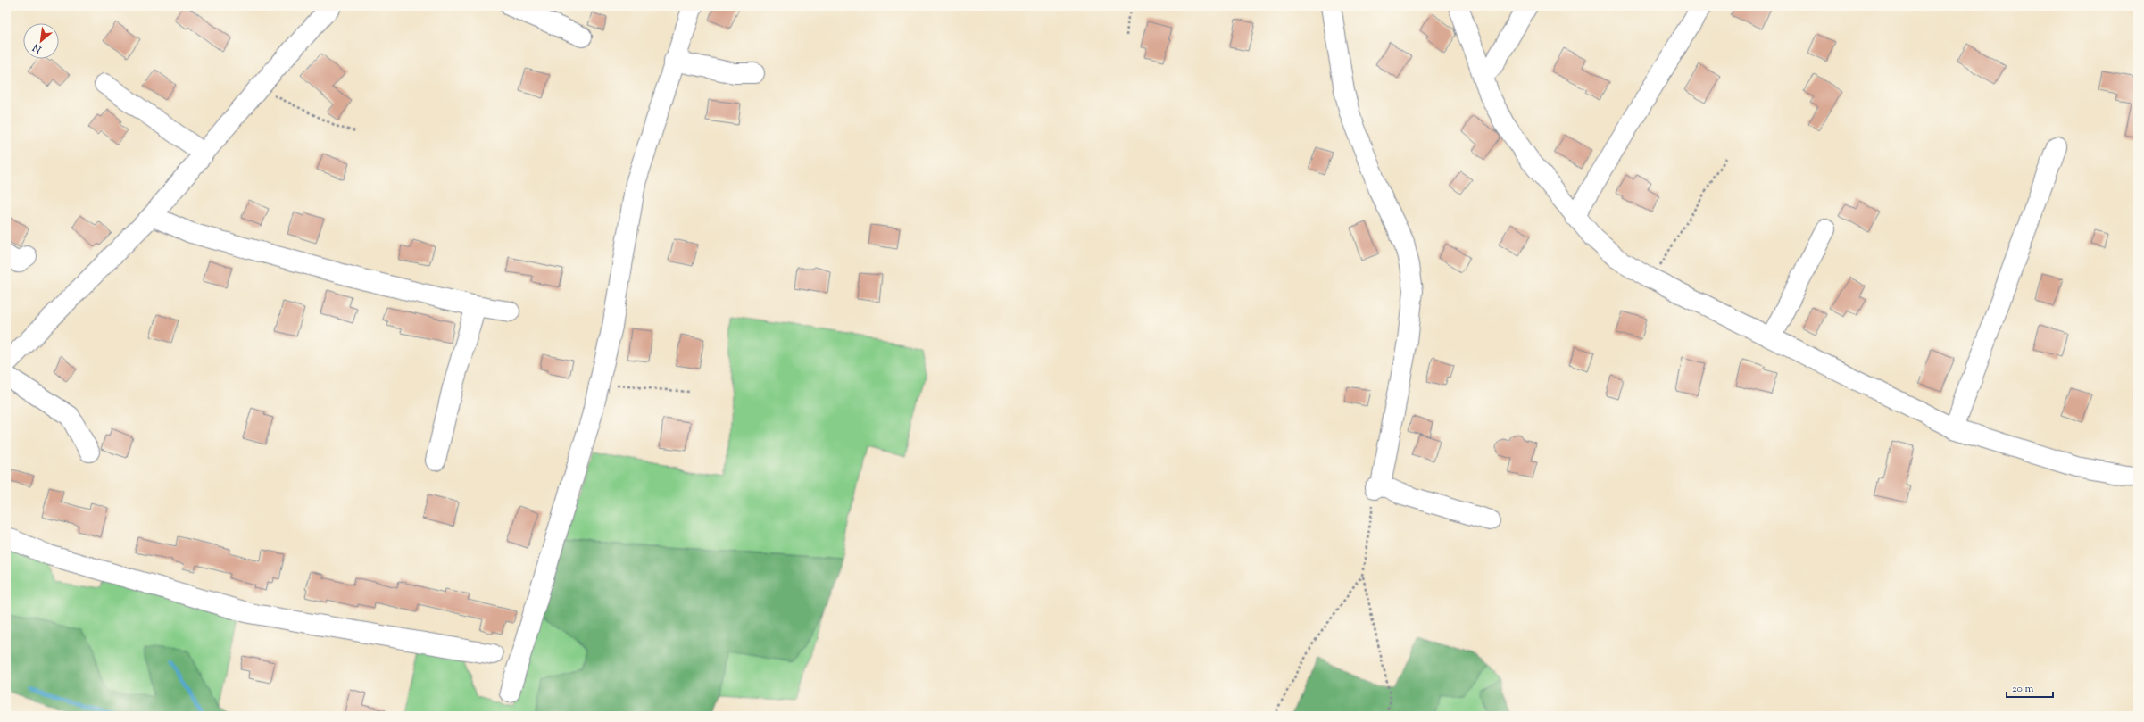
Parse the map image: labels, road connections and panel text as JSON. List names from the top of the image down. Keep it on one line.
{"scale_bar":"20 m","north":"bottom left"}
